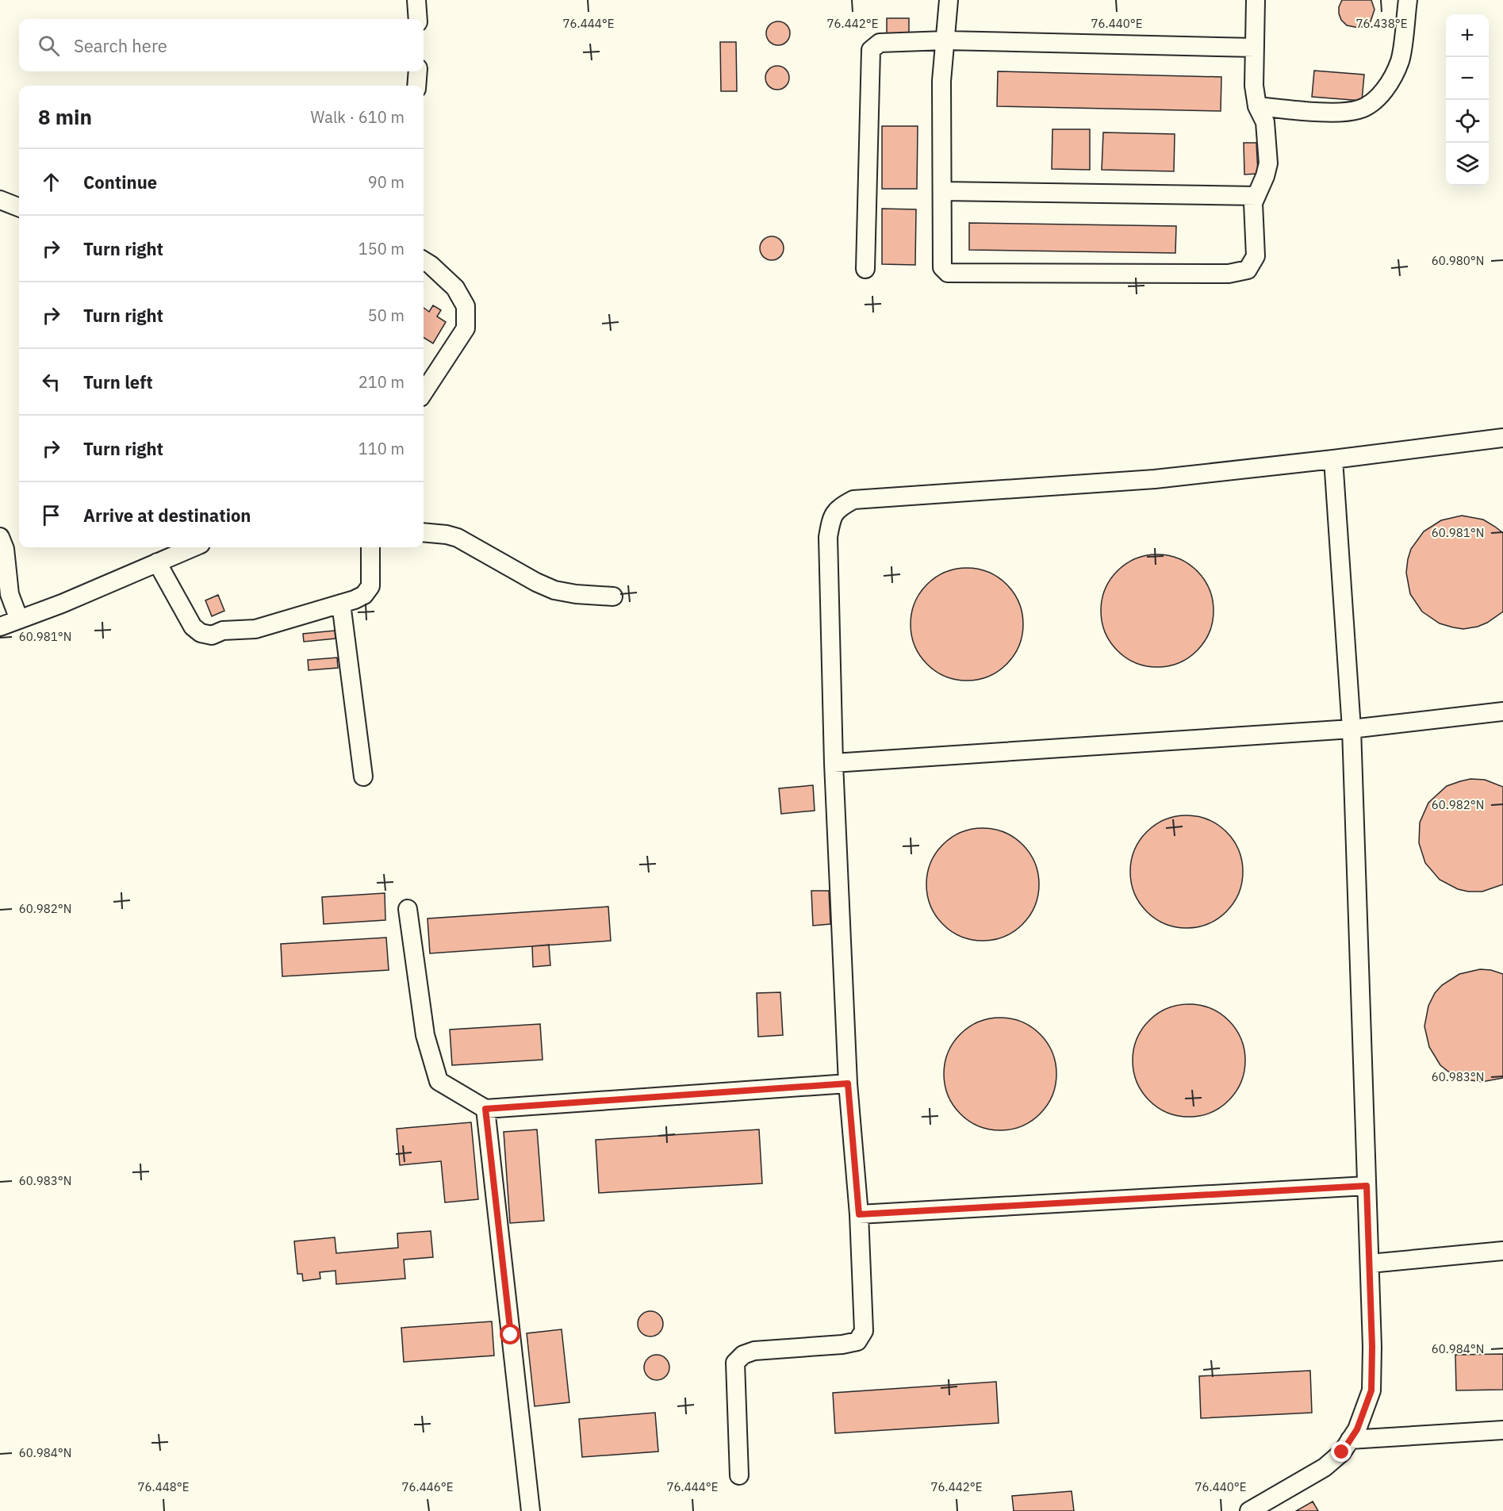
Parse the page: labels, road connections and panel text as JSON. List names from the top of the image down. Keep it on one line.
{"page":{"map_buttons":["+","−"],"search":"Search here","heading":["8 min","Walk · 610 m"],"list":[["Continue","90 m"],["Turn right","150 m"],["Turn right","50 m"],["Turn left","210 m"],["Turn right","110 m"],"Arrive at destination"]},"coordinates":["76.444°E","76.442°E","76.440°E","76.438°E","60.980°N","60.981°N","60.982°N","60.983°N","60.984°N","76.448°E","76.446°E"]}
